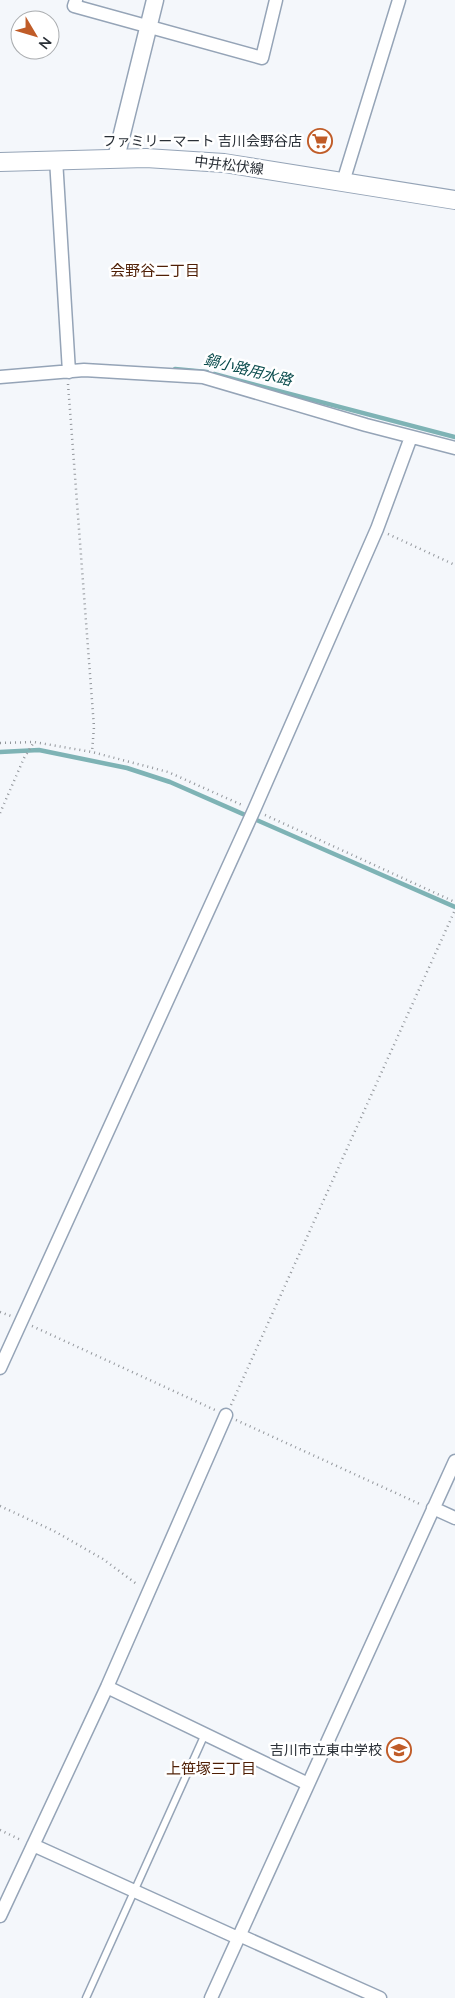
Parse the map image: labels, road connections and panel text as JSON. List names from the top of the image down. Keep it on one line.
{"streets":{"main road":["中井松伏線"]},"districts":["会野谷二丁目","上笹塚三丁目"],"water":["鍋小路用水路"],"places":{"supermarket":["ファミリーマート 吉川会野谷店"],"school or university":["吉川市立東中学校"]},"north":"bottom right"}
